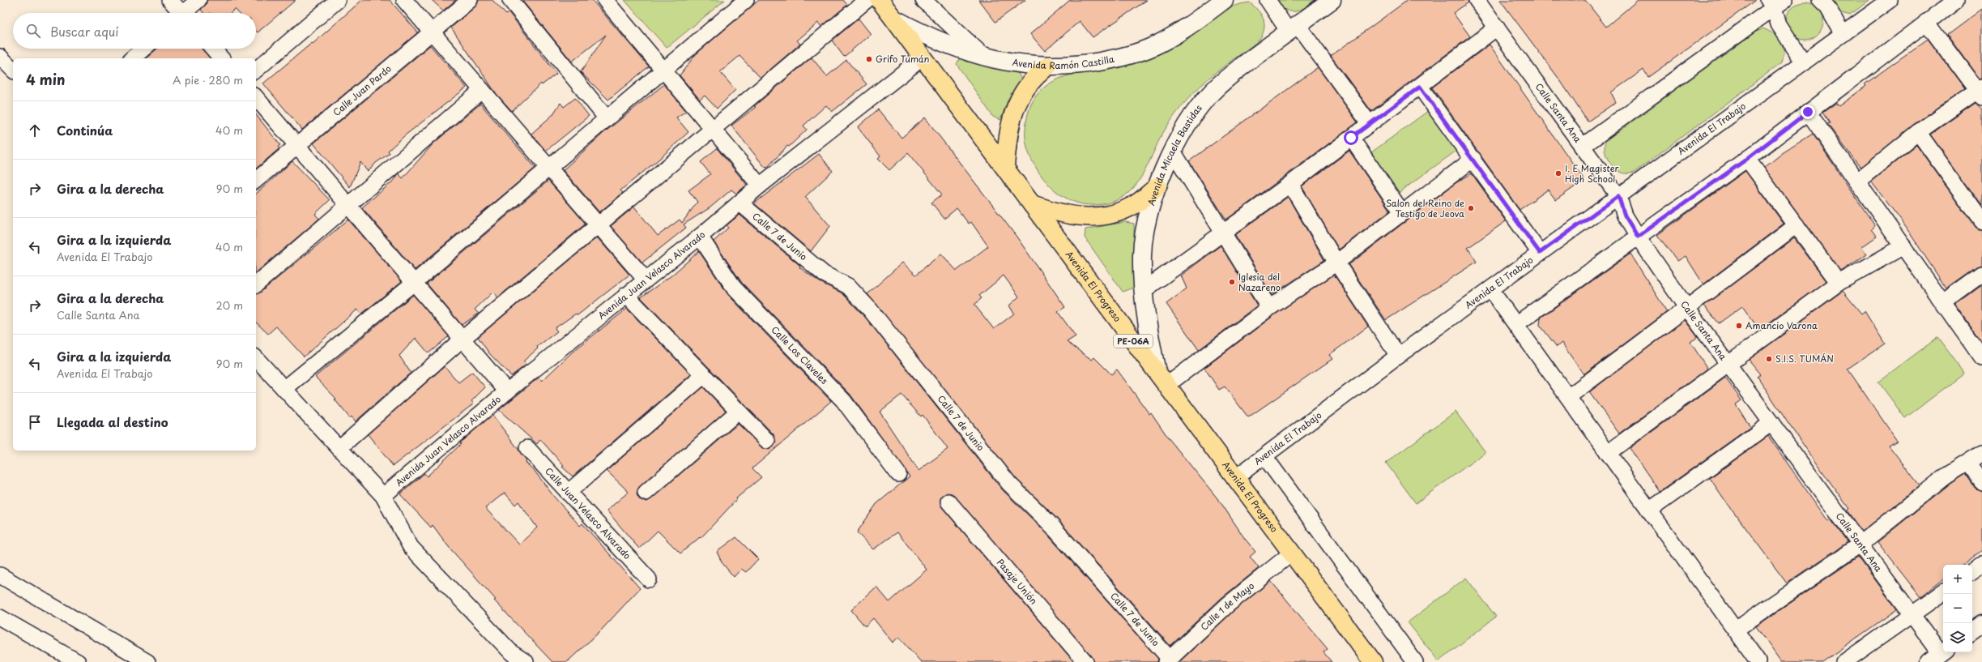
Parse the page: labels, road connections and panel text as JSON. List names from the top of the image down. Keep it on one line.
{"streets":{"highway":["Avenida El Progreso","PE-06A"],"main road":["Avenida Ramón Castilla","Avenida Micaela Bastidas"],"street":["Calle Juan Pardo","Calle Santa Ana","Avenida El Trabajo","Calle 7 de Junio","Avenida Juan Velasco Alvarado","Calle Los Claveles","Calle Juan Velasco Alvarado","Pasaje Unión","Calle 1 de Mayo"]},"crossings":[["Avenida Ramón Castilla","Avenida El Progreso"],["Avenida Ramón Castilla","PE-06A"],["Calle Santa Ana","Avenida El Trabajo"],["Avenida El Trabajo","Avenida El Progreso"],["Avenida Micaela Bastidas","Avenida El Progreso"],["Calle 7 de Junio","Avenida Juan Velasco Alvarado"],["Calle 7 de Junio","Calle 1 de Mayo"],["Avenida Juan Velasco Alvarado","Avenida El Progreso"],["Avenida Juan Velasco Alvarado","Calle Los Claveles"],["Avenida El Progreso","PE-06A"],["Avenida El Progreso","Calle 1 de Mayo"]],"places":["Grifo Tumán","I. E Magister High School","Salon del Reino de Testigo de Jeova","Iglesia del Nazareno","Amancio Varona","S.I.S. TUMÁN"],"page":{"search":"Buscar aquí","heading":["4 min","A pie · 280 m"],"list":[["Continúa","40 m"],["Gira a la derecha","90 m"],["Gira a la izquierda","Avenida El Trabajo","40 m"],["Gira a la derecha","Calle Santa Ana","20 m"],["Gira a la izquierda","Avenida El Trabajo","90 m"],"Llegada al destino"],"map_buttons":["+","−"]}}
